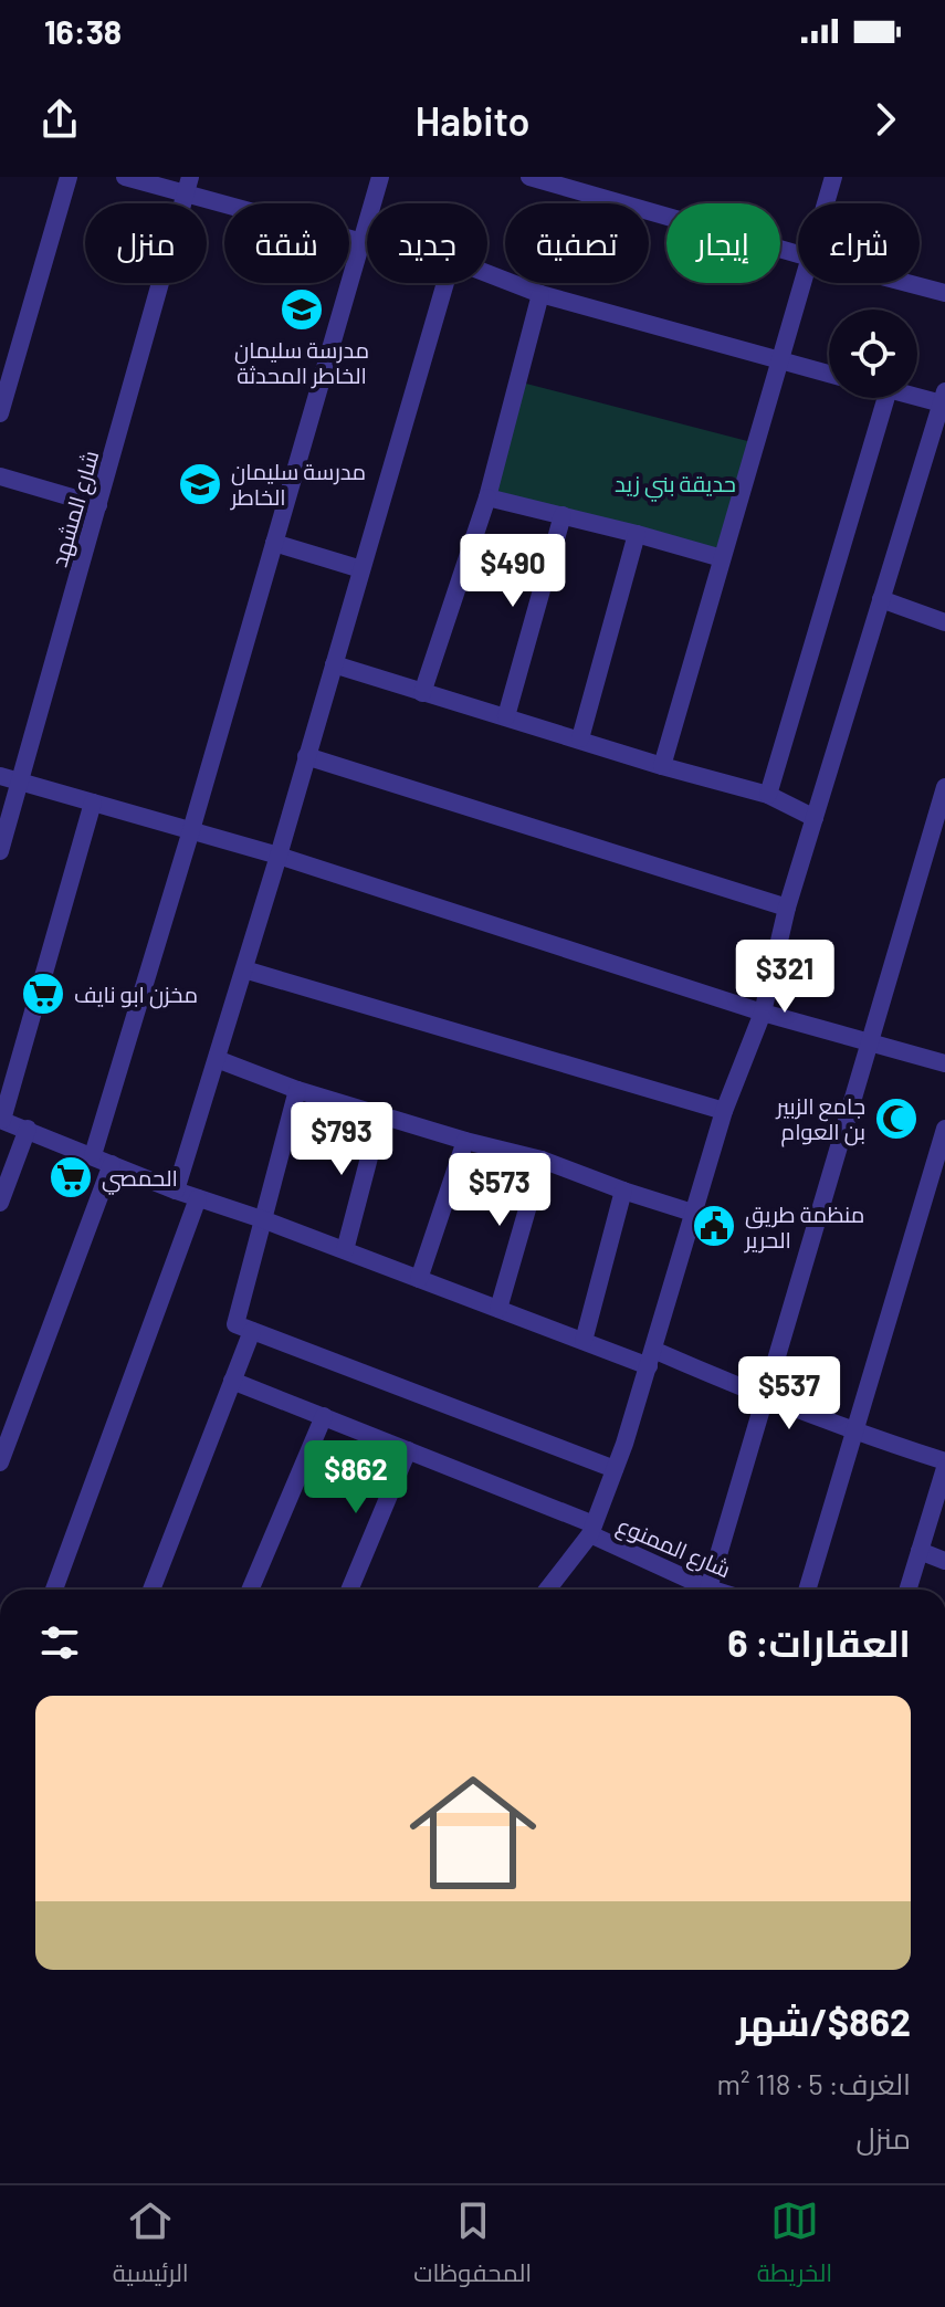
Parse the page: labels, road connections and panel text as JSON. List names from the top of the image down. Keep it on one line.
{"streets":{"street":["شارع المشهد","شارع الممنوع"]},"parks":["حديقة بني زيد"],"places":{"school or university":["مدرسة سليمان الخاطر المحدثة","مدرسة سليمان الخاطر"],"supermarket":["مخزن ابو نايف","الحمصي"],"mosque":["جامع الزبير بن العوام"],"public building":["منظمة طريق الحرير"]},"page":{"status":"16:38","header":"Habito","chip":["شراء","إيجار","تصفية","جديد","شقة","منزل"],"price":["$490","$321","$793","$573","$537","$862"],"heading":"العقارات: 6","list":[{"name":"$862/شهر","note":"الغرف: 5 · 118 m² · منزل"}],"tabs":["الخريطة","المحفوظات","الرئيسية"]}}
